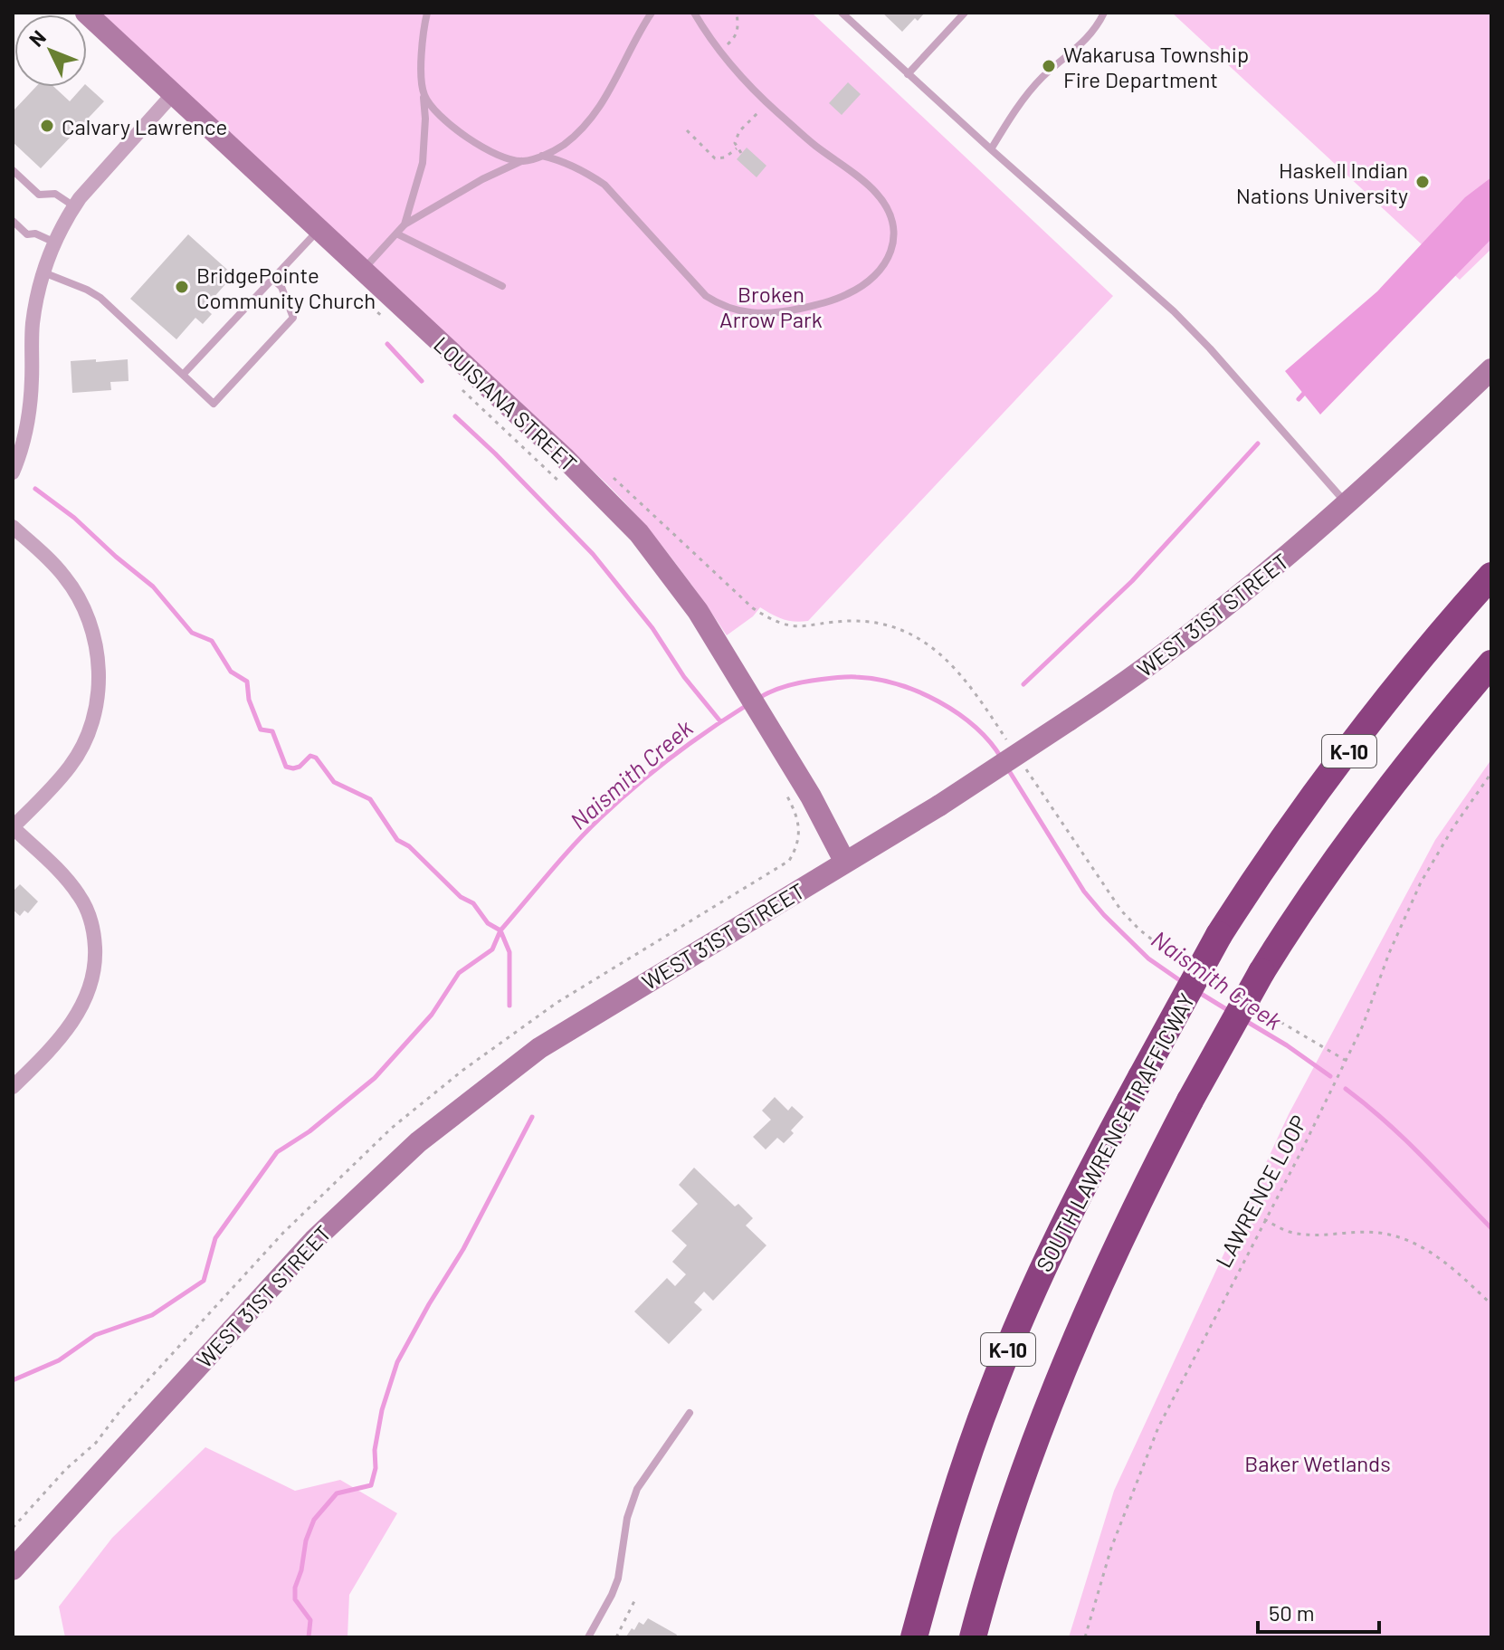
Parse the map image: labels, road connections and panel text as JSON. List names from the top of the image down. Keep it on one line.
{"streets":{"highway":["K-10","SOUTH LAWRENCE TRAFFICWAY"],"main road":["LOUISIANA STREET","WEST 31ST STREET"],"path":["LAWRENCE LOOP"]},"crossings":[["LOUISIANA STREET","WEST 31ST STREET"]],"water":["Naismith Creek"],"parks":["Broken Arrow Park","Baker Wetlands"],"places":["Wakarusa Township Fire Department","Calvary Lawrence","Haskell Indian Nations University","BridgePointe Community Church"],"scale_bar":"50 m","north":"top left"}
